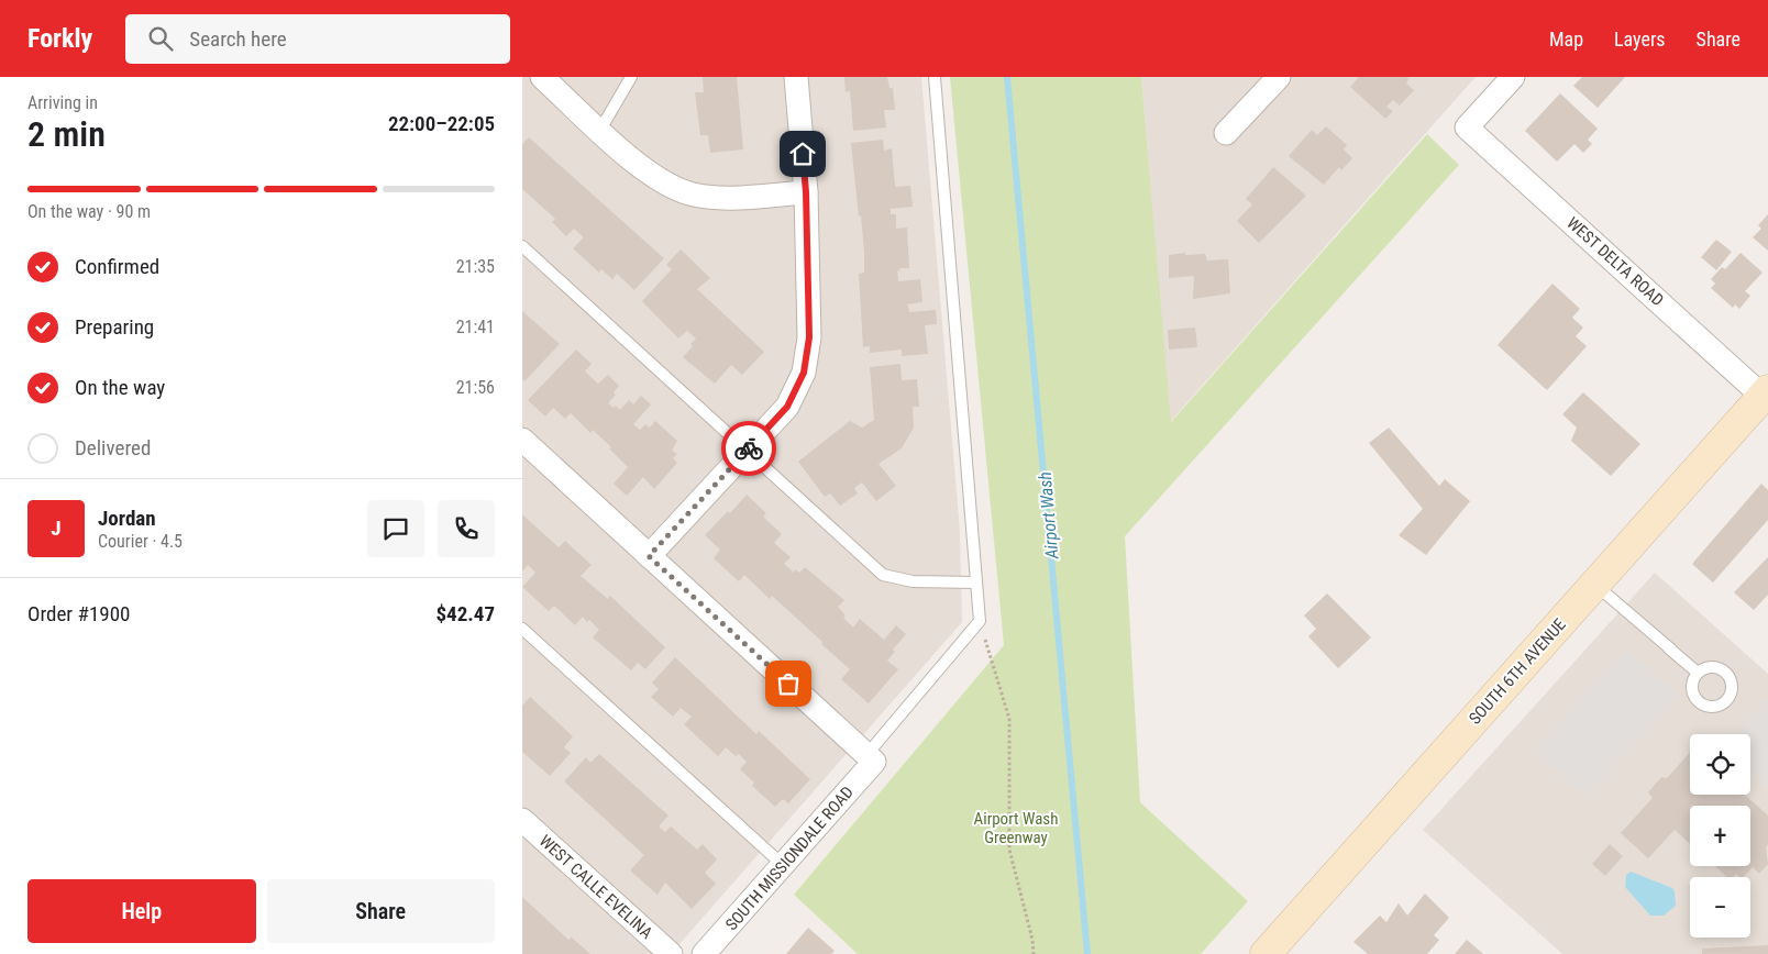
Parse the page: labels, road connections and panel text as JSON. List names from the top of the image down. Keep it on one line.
{"streets":{"street":["WEST DELTA ROAD","SOUTH 6TH AVENUE","SOUTH MISSIONDALE ROAD","WEST CALLE EVELINA"]},"crossings":[["WEST DELTA ROAD","SOUTH 6TH AVENUE"]],"water":["Airport Wash"],"parks":["Airport Wash Greenway"],"page":{"header":"Forkly","search":"Search here","nav":["Map","Layers","Share"],"heading":["2 min","Arriving in","22:00–22:05"],"panel":["Jordan","Courier · 4.5","Order #1900","$42.47"],"bar":"On the way · 90 m","list":[["Confirmed","21:35"],["Preparing","21:41"],["On the way","21:56"],"Delivered"],"round":"J","map_buttons":["+","−"],"buttons":["Help","Share"]}}
